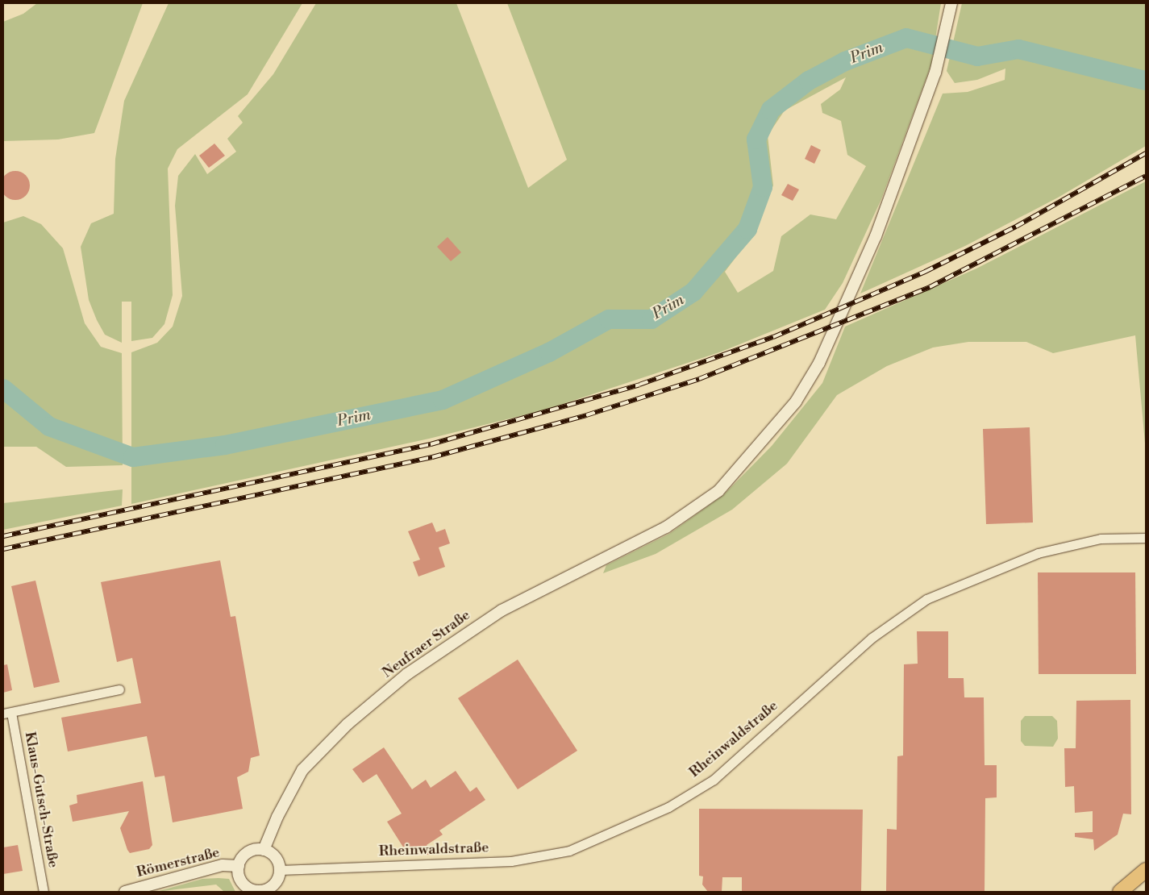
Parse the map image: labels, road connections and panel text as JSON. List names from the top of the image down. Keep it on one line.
{"streets":{"street":["Neufraer Straße","Rheinwaldstraße","Klaus-Gutsch-Straße","Römerstraße"]},"crossings":[["Neufraer Straße","Rheinwaldstraße"],["Neufraer Straße","Römerstraße"],["Rheinwaldstraße","Römerstraße"]],"water":["Prim"]}
